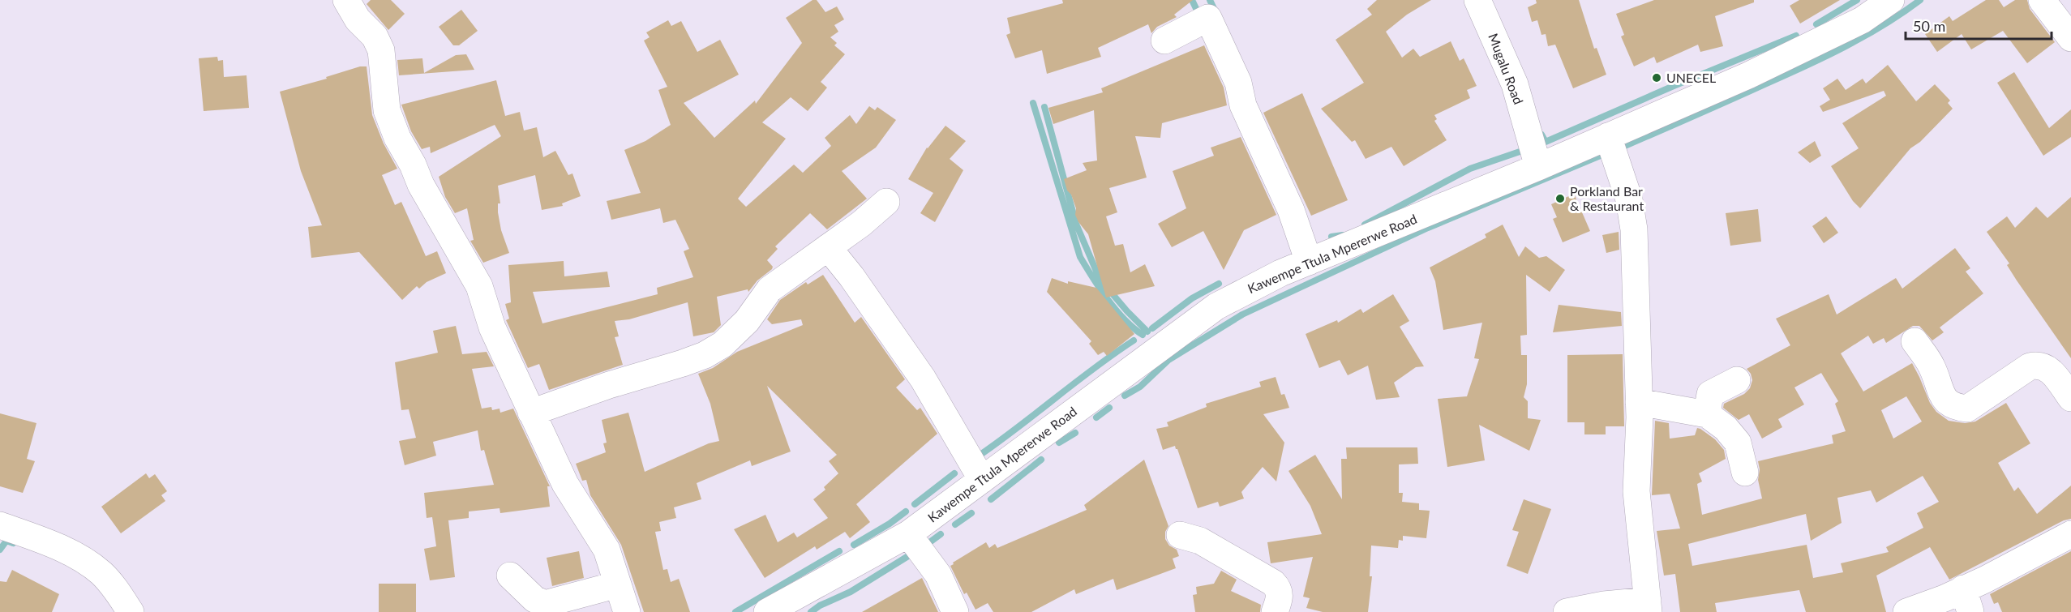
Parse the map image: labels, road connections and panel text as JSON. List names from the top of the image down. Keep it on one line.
{"streets":{"street":["Mugalu Road","Kawempe Ttula Mpererwe Road"]},"crossings":[["Mugalu Road","Kawempe Ttula Mpererwe Road"]],"places":["UNECEL","Porkland Bar & Restaurant"],"scale_bar":"50 m"}
